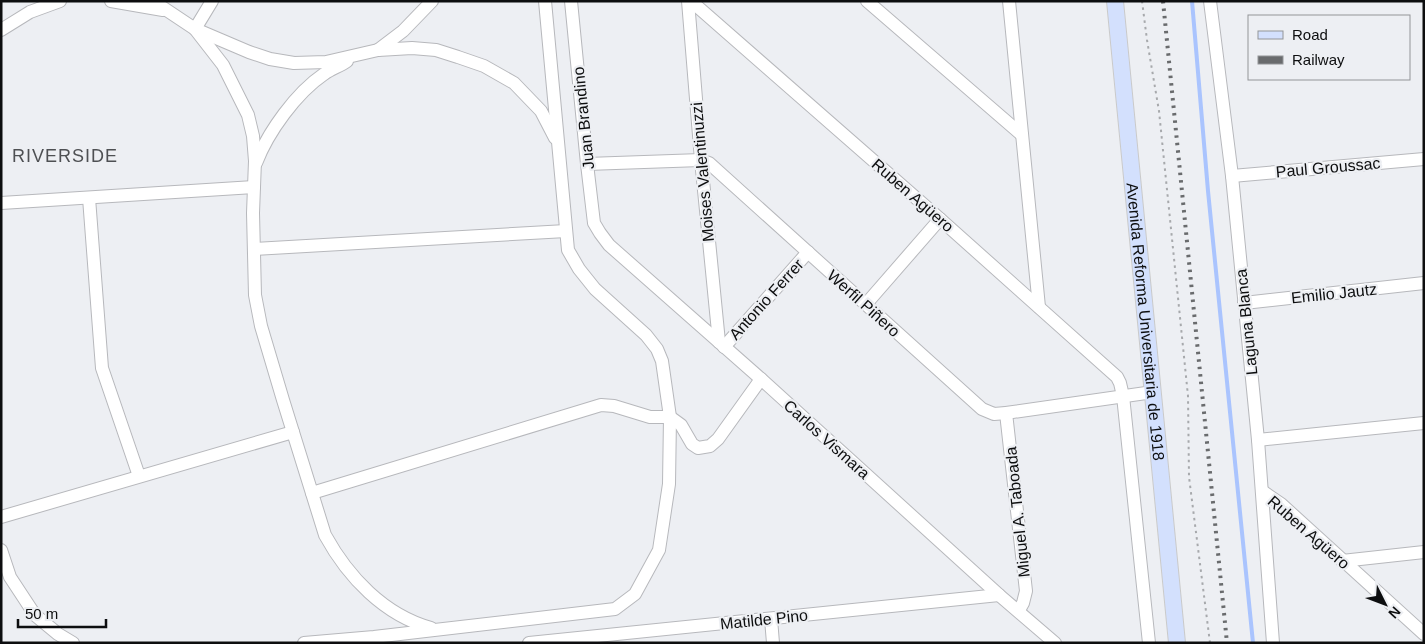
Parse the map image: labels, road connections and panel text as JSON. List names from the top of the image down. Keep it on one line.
{"streets":{"main road":["Avenida Reforma Universitaria de 1918"],"street":["Juan Brandino","Paul Groussac","Moises Valentinuzzi","Ruben Agüero","Emilio Jautz","Antonio Ferrer","Werfil Piñero","Laguna Blanca","Carlos Vismara","Miguel A. Taboada","Matilde Pino"]},"crossings":[["Juan Brandino","Carlos Vismara"],["Paul Groussac","Laguna Blanca"],["Moises Valentinuzzi","Antonio Ferrer"],["Moises Valentinuzzi","Werfil Piñero"],["Moises Valentinuzzi","Carlos Vismara"],["Ruben Agüero","Werfil Piñero"],["Ruben Agüero","Avenida Reforma Universitaria de 1918"],["Ruben Agüero","Laguna Blanca"],["Emilio Jautz","Laguna Blanca"],["Antonio Ferrer","Werfil Piñero"],["Antonio Ferrer","Carlos Vismara"],["Werfil Piñero","Avenida Reforma Universitaria de 1918"],["Werfil Piñero","Miguel A. Taboada"],["Carlos Vismara","Miguel A. Taboada"],["Carlos Vismara","Matilde Pino"]],"districts":["RIVERSIDE"],"legend":["Road","Railway"],"scale_bar":"50 m","north":"bottom right"}
